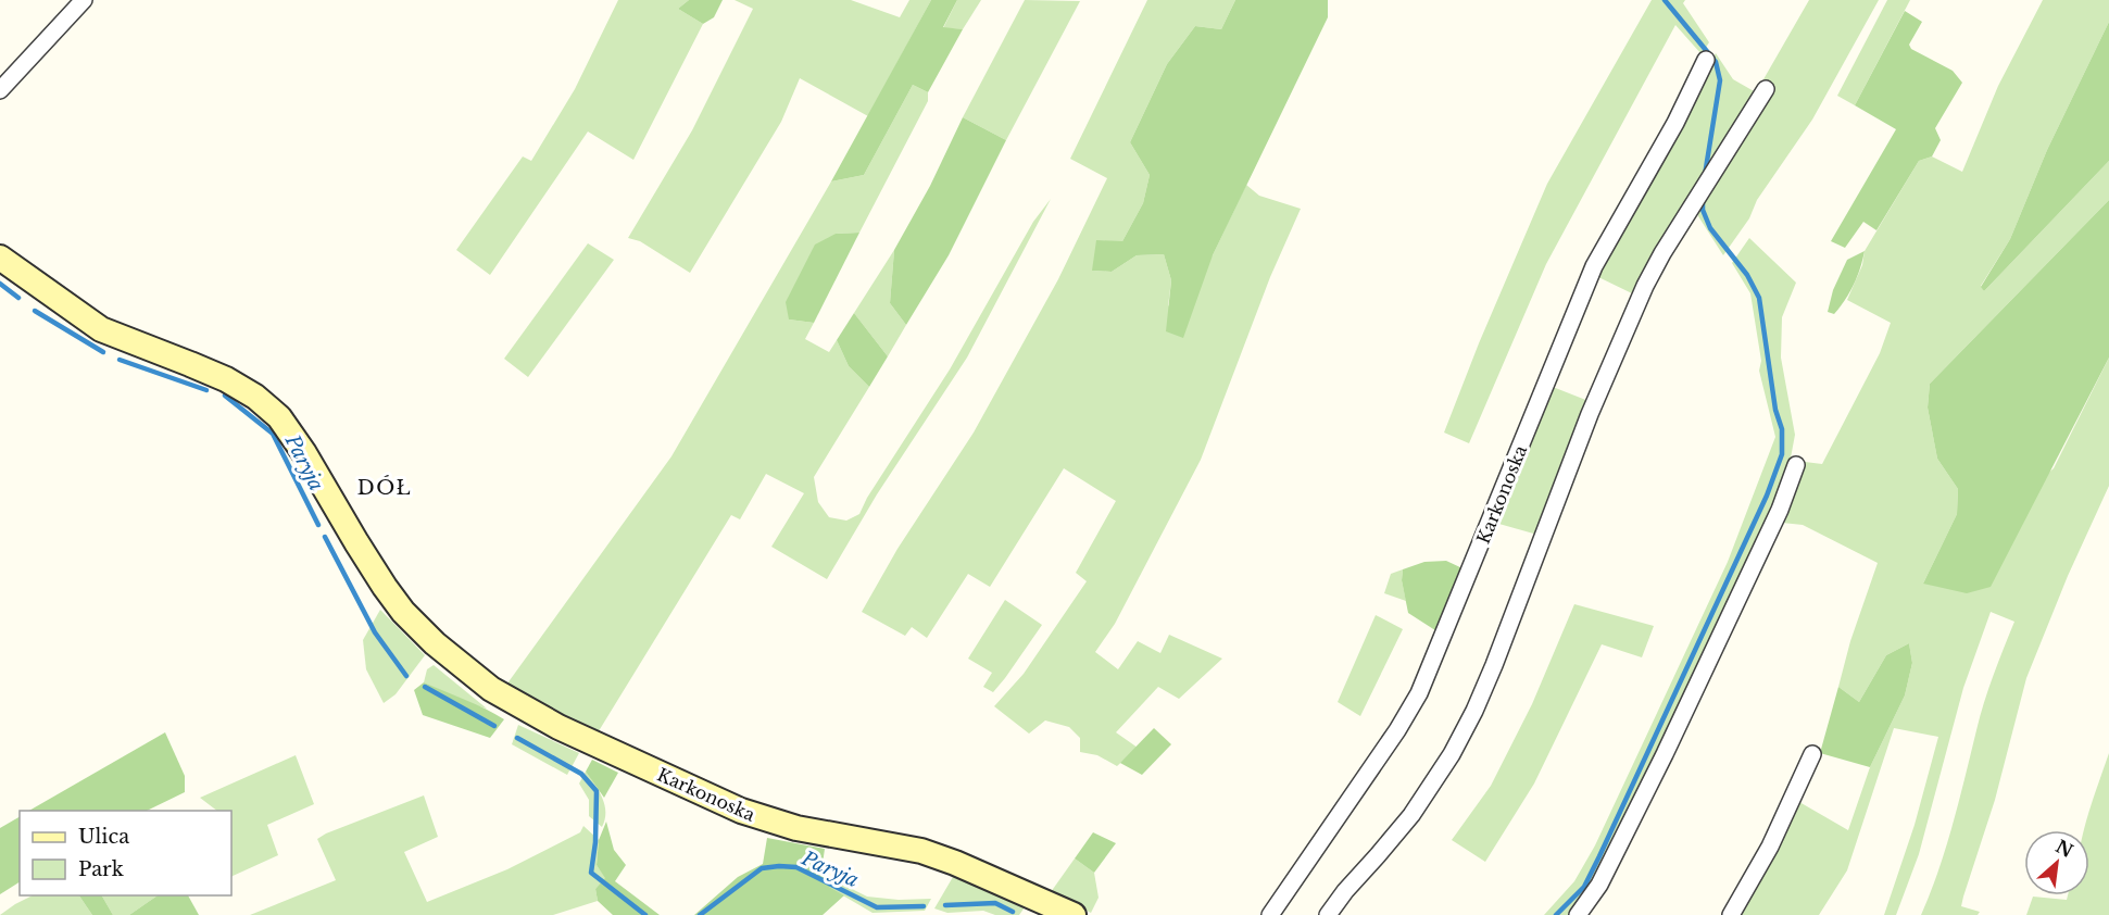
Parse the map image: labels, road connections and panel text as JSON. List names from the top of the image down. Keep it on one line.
{"streets":{"street":["Karkonoska"]},"districts":["DÓŁ"],"water":["Paryja"],"legend":["Ulica","Park"],"north":"top right"}
